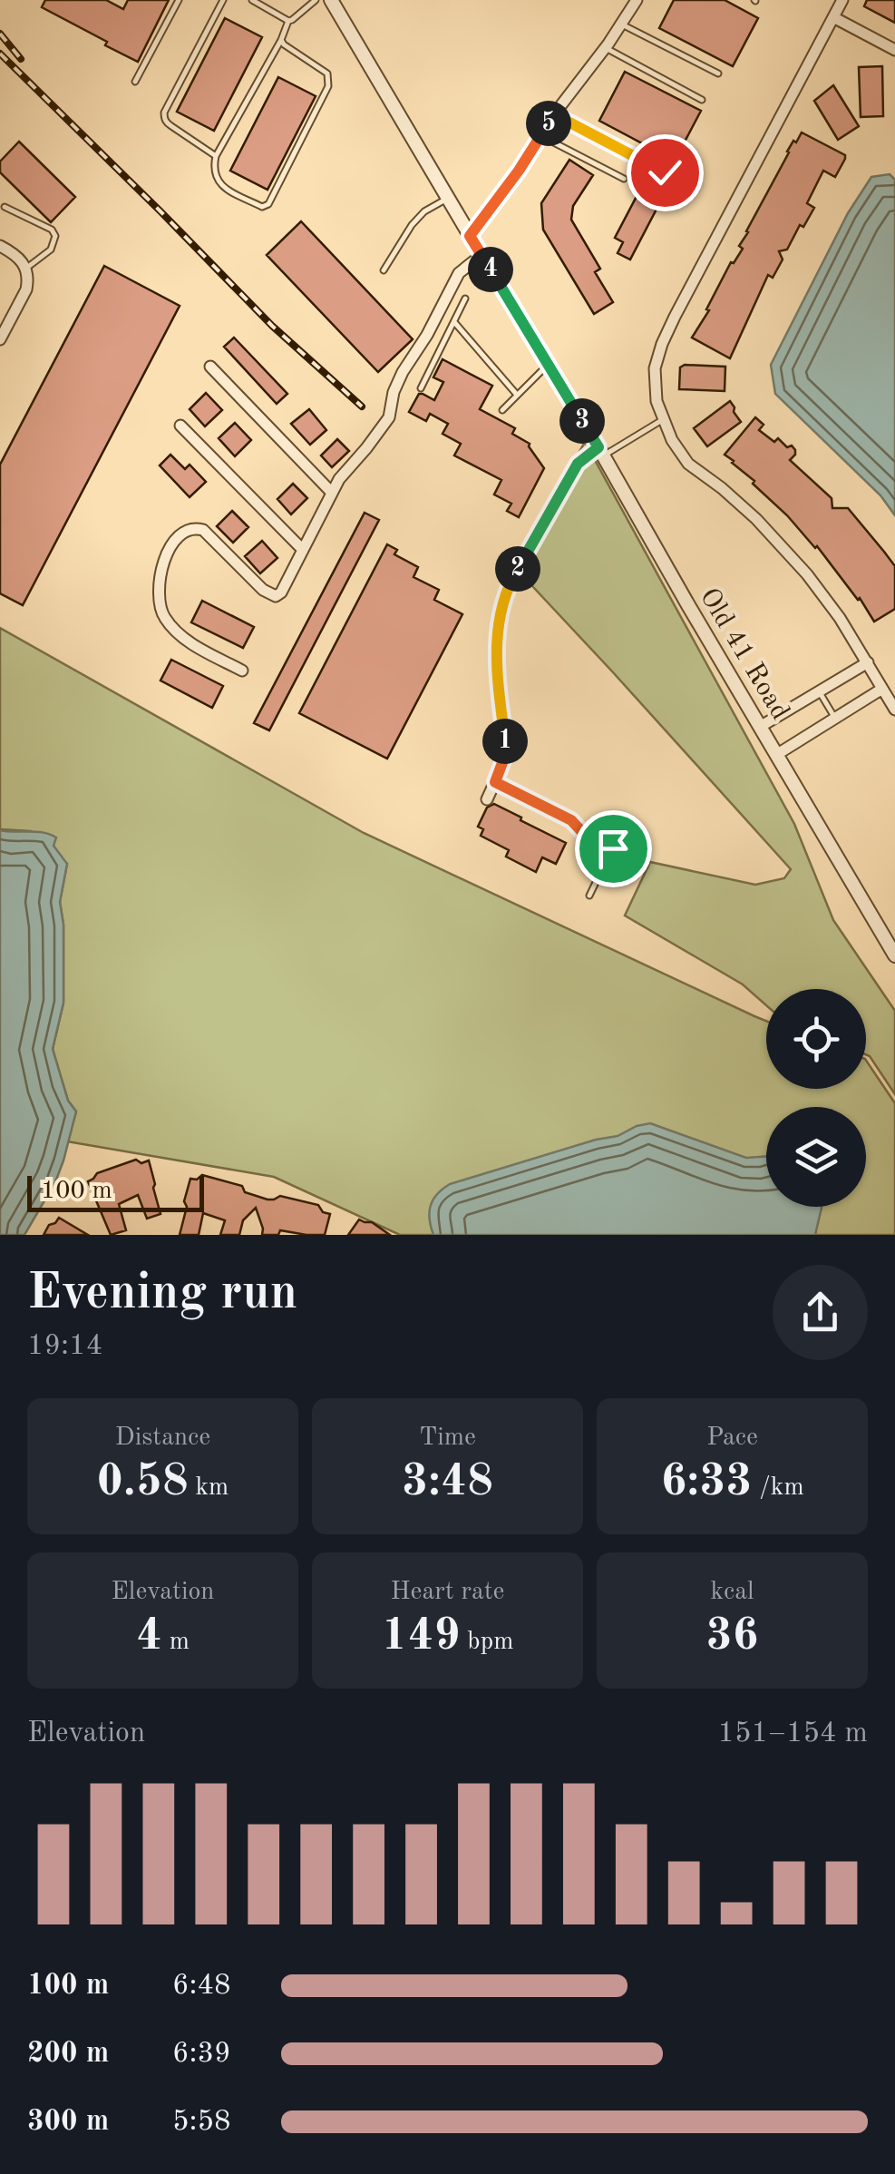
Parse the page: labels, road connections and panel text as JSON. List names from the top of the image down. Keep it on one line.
{"streets":{"street":["Old 41 Road"]},"scale_bar":"100 m","page":{"pins":["5","4","3","2","1"],"scale":"100 m","heading":["Evening run","19:14"],"stats":[["Distance","0.58 km"],["Time","3:48"],["Pace","6:33 /km"],["Elevation","4 m"],["Heart rate","149 bpm"],["kcal","36"]],"chart":["Elevation","151–154 m"],"list":[{"name":"100 m","note":"6:48"},{"name":"200 m","note":"6:39"},{"name":"300 m","note":"5:58"}]}}
